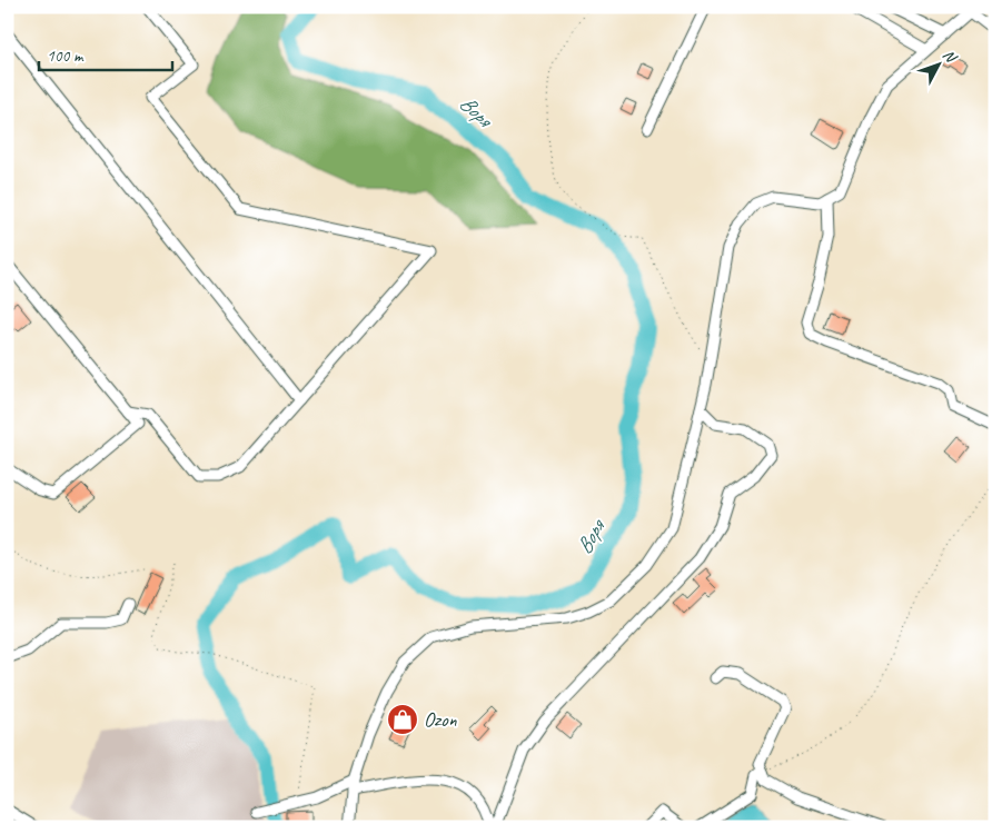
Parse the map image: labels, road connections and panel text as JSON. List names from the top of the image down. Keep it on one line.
{"water":["Воря"],"places":{"shop":["Ozon"]},"scale_bar":"100 m","north":"top right"}
